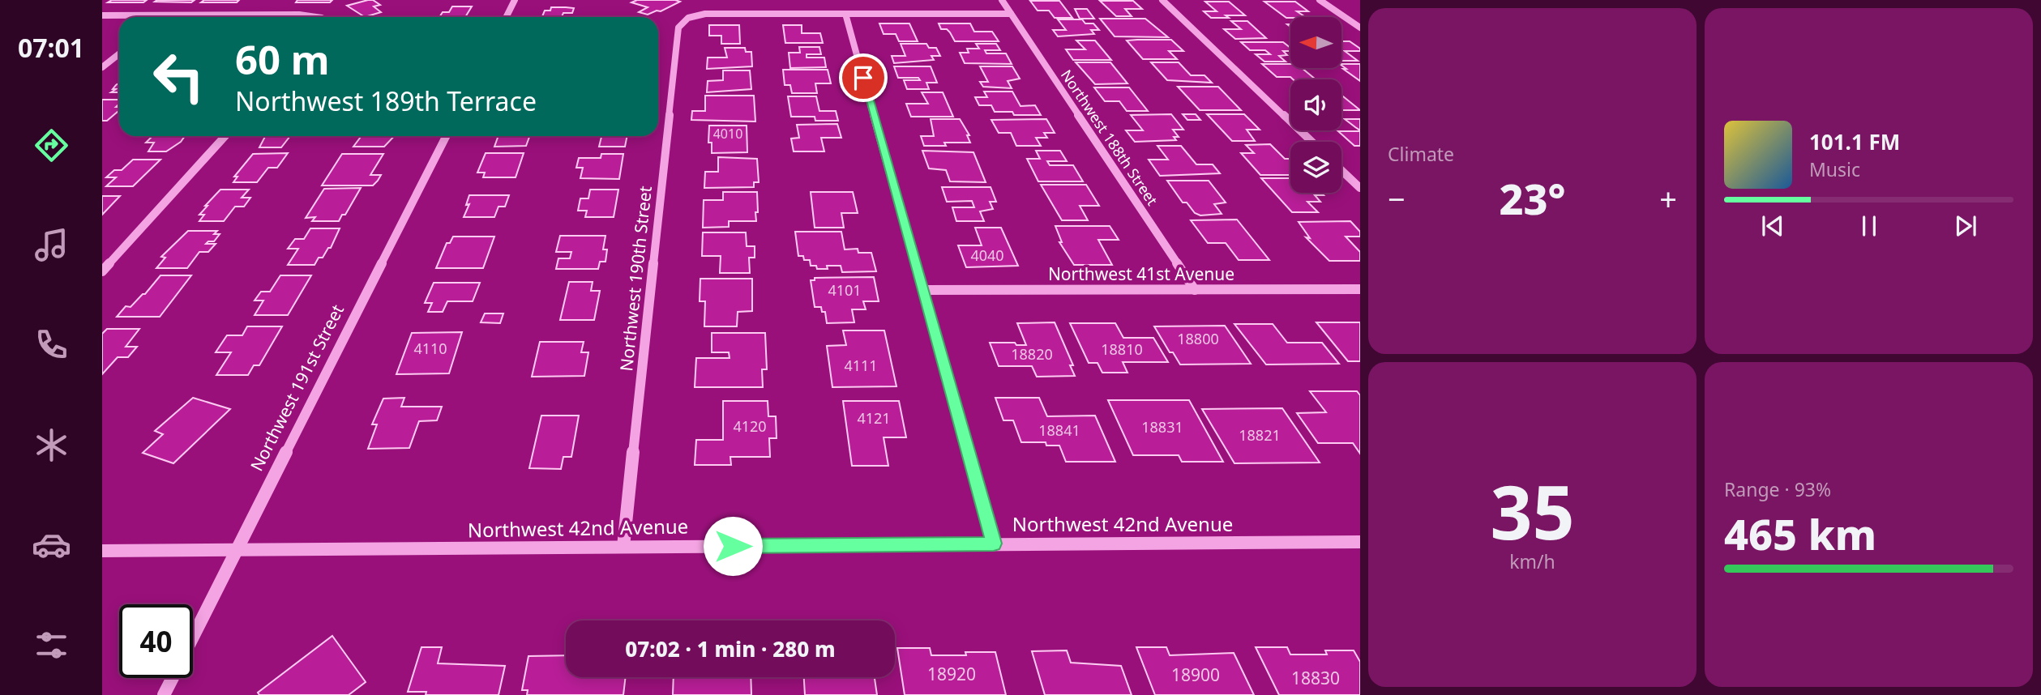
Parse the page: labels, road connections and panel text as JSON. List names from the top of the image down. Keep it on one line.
{"streets":{"street":["Northwest 188th Street","Northwest 41st Avenue","Northwest 190th Street","Northwest 191st Street","Northwest 42nd Avenue"]},"crossings":[["Northwest 188th Street","Northwest 41st Avenue"],["Northwest 190th Street","Northwest 42nd Avenue"],["Northwest 191st Street","Northwest 42nd Avenue"]],"house_numbers":["4010","4040","4101","18800","4110","18810","18820","4111","4121","4120","18831","18841","18821","18920","18900","18830"],"north":"left","page":{"tabs":"07:01","tile":["Climate",["35","km/h"],["Range · 93%","465 km"]],"turn":["60 m","Northwest 189th Terrace"],"song":["101.1 FM","Music"],"heat":["−","23°","+"],"limit":"40","trip":"07:02 · 1 min · 280 m"}}
